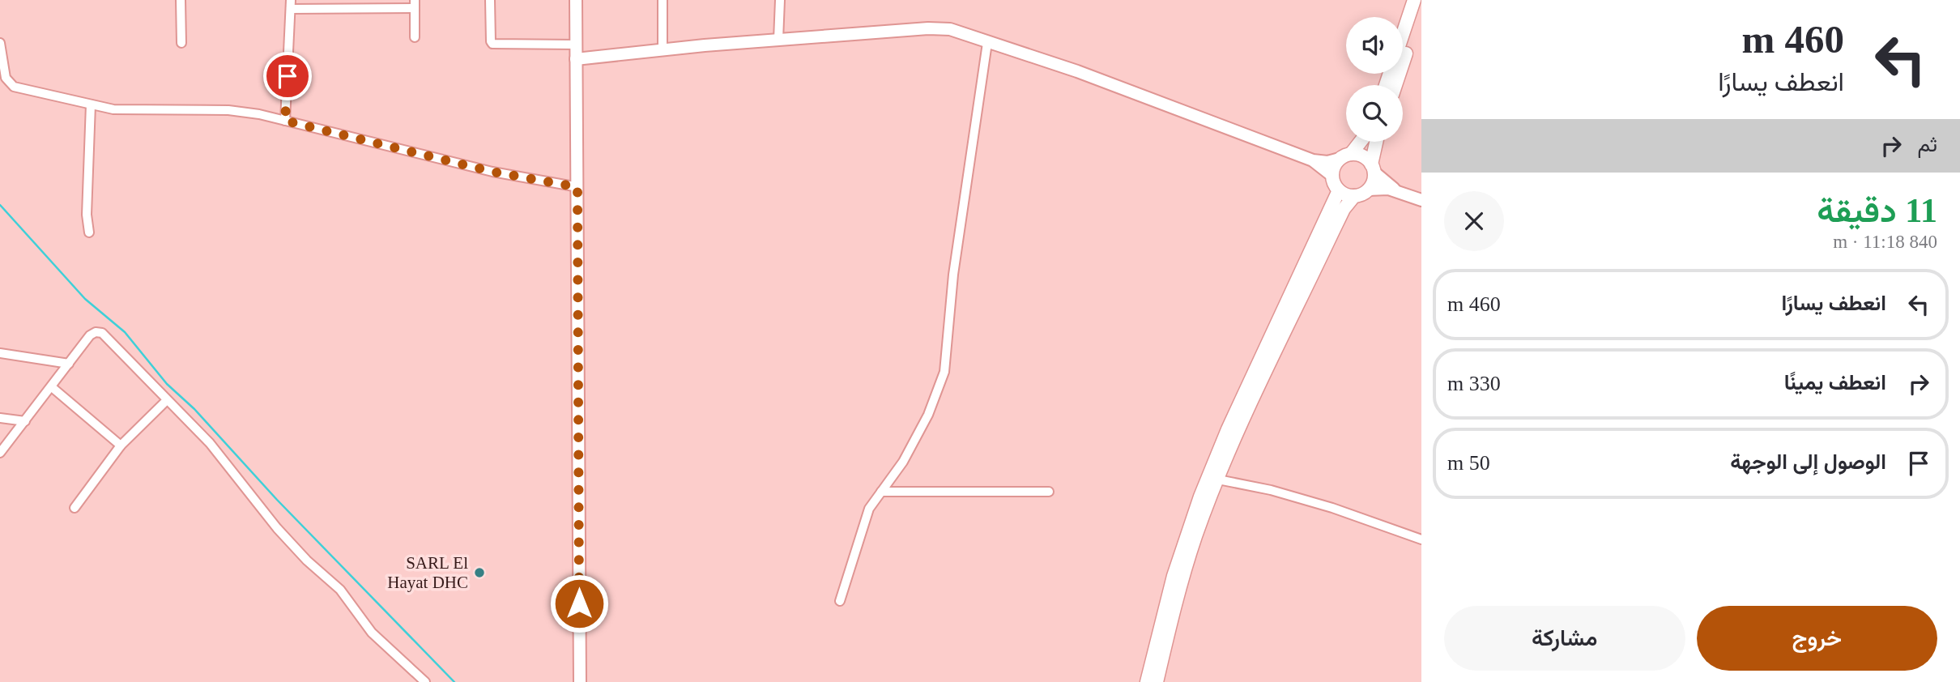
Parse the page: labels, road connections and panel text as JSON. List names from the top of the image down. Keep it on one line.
{"places":["SARL El Hayat DHC"],"page":{"turn":["460 m","انعطف يسارًا"],"then":"ثم","heading":["11 دقيقة","840 m · 11:18"],"list":[{"name":"انعطف يسارًا","value":"460 m"},{"name":"انعطف يمينًا","value":"330 m"},{"name":"الوصول إلى الوجهة","value":"50 m"}],"buttons":["خروج","مشاركة"]}}
